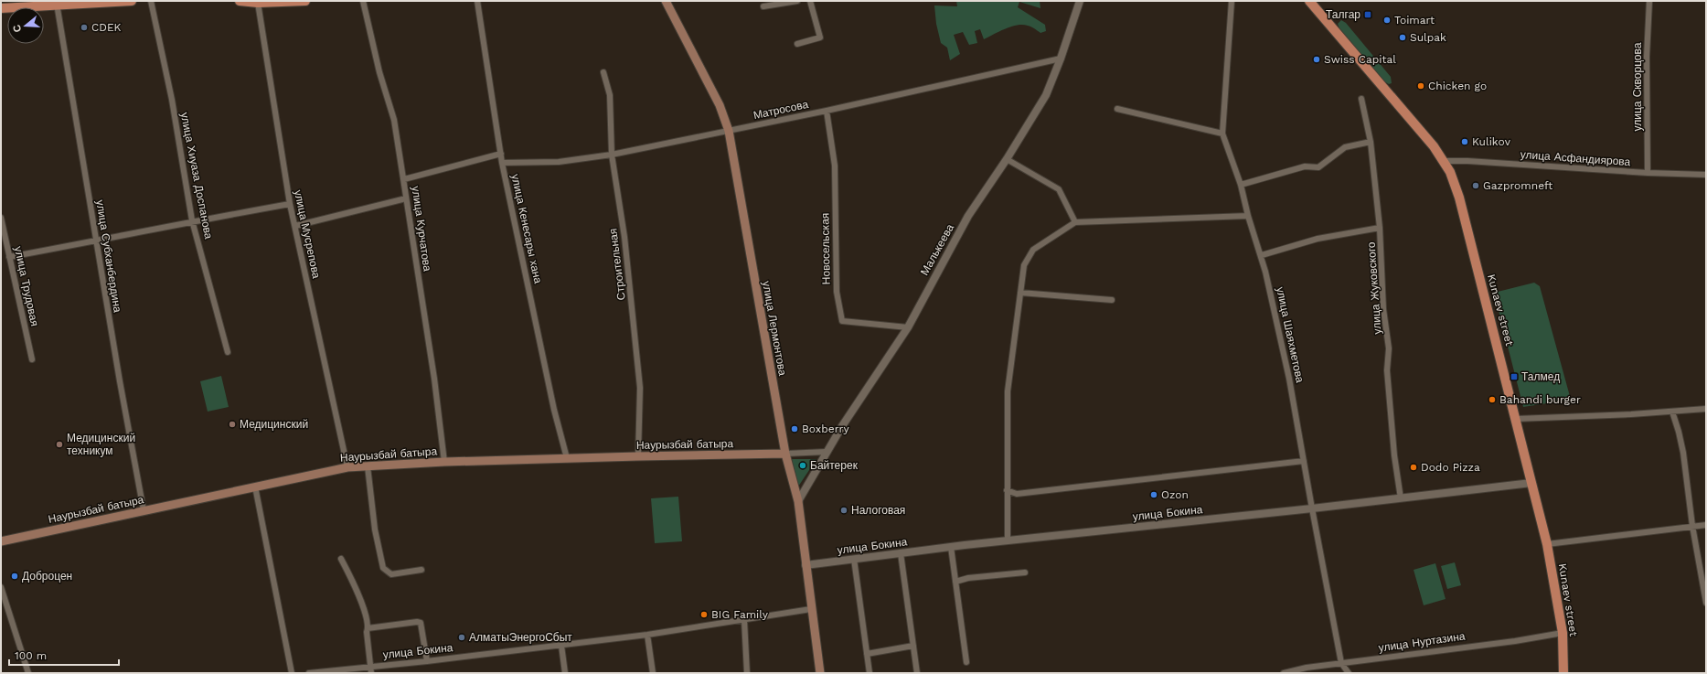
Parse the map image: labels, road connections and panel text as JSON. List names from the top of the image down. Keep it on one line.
{"streets":{"main road":["Kunaev street","улица Лермонтова","Наурызбай батыра"],"street":["улица Скворцова","Матросова","улица Асфандиярова","улица Хиуаза Доспанова","улица Курчатова","улица Кенесары хана","улица Мусрепова","Новосельская","Малькеева","улица Субханбердина","Строительная","улица Трудовая","улица Жуковского","улица Шаяхметова","улица Бокина","улица Нуртазина"]},"crossings":[["улица Скворцова","улица Асфандиярова"],["Матросова","улица Кенесары хана"],["Матросова","Новосельская"],["Матросова","Малькеева"],["Матросова","Строительная"],["Матросова","улица Лермонтова"],["улица Асфандиярова","Kunaev street"],["улица Курчатова","Наурызбай батыра"],["улица Кенесары хана","Наурызбай батыра"],["улица Мусрепова","Наурызбай батыра"],["Новосельская","Малькеева"],["Малькеева","улица Лермонтова"],["улица Субханбердина","Наурызбай батыра"],["Строительная","Наурызбай батыра"],["улица Жуковского","улица Бокина"],["Kunaev street","улица Бокина"],["Kunaev street","улица Нуртазина"],["улица Лермонтова","Наурызбай батыра"],["улица Лермонтова","улица Бокина"],["улица Шаяхметова","улица Бокина"],["улица Шаяхметова","улица Нуртазина"]],"places":{"transit":["Талгар","Талмед"],"other":["Toimart","CDEK","Sulpak","Swiss Capital","Chicken go","Kulikov","Gazpromneft","Bahandi burger","Медицинский","Boxberry","Медицинский техникум","Байтерек","Dodo Pizza","Ozon","Налоговая","Доброцен","BIG Family","АлматыЭнергоСбыт"]},"scale_bar":"100 m","north":"left"}
